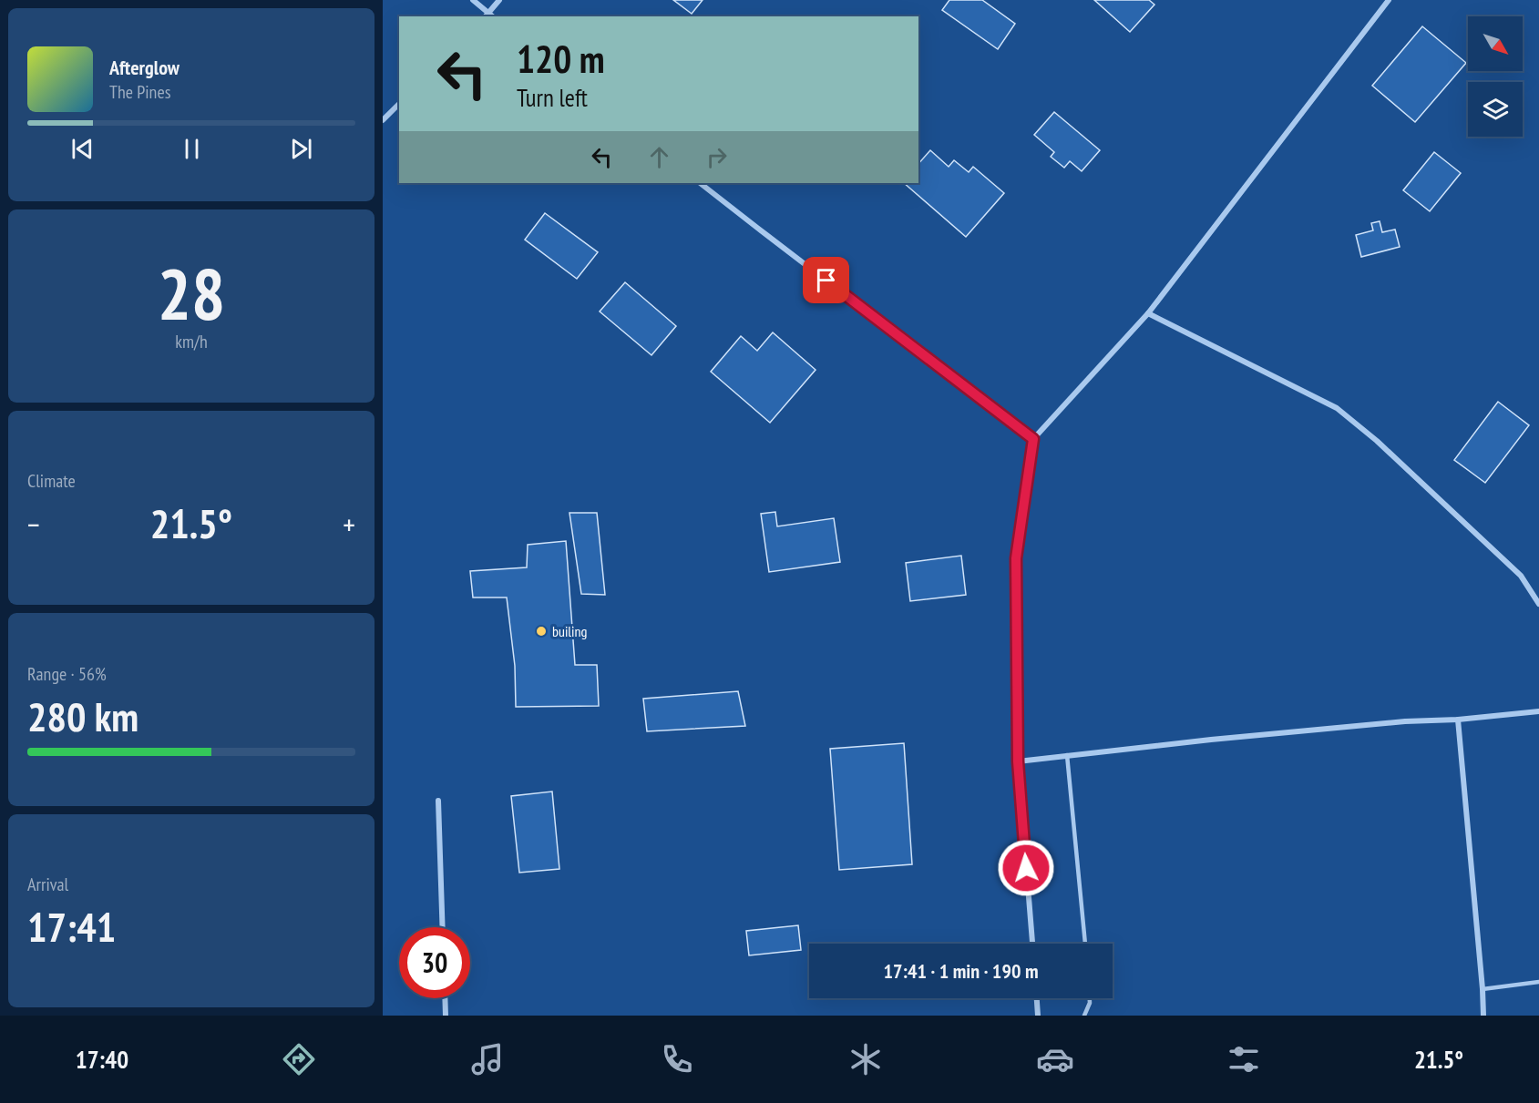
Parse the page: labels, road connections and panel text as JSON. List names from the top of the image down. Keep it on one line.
{"places":["builing"],"north":"bottom right","page":{"turn":["120 m","Turn left"],"song":["Afterglow","The Pines"],"tile":[["28","km/h"],"Climate",["Range · 56%","280 km"],["Arrival","17:41"]],"heat":["−","21.5°","+"],"limit":"30","trip":"17:41 · 1 min · 190 m","tabs":["17:40","21.5°"]}}
